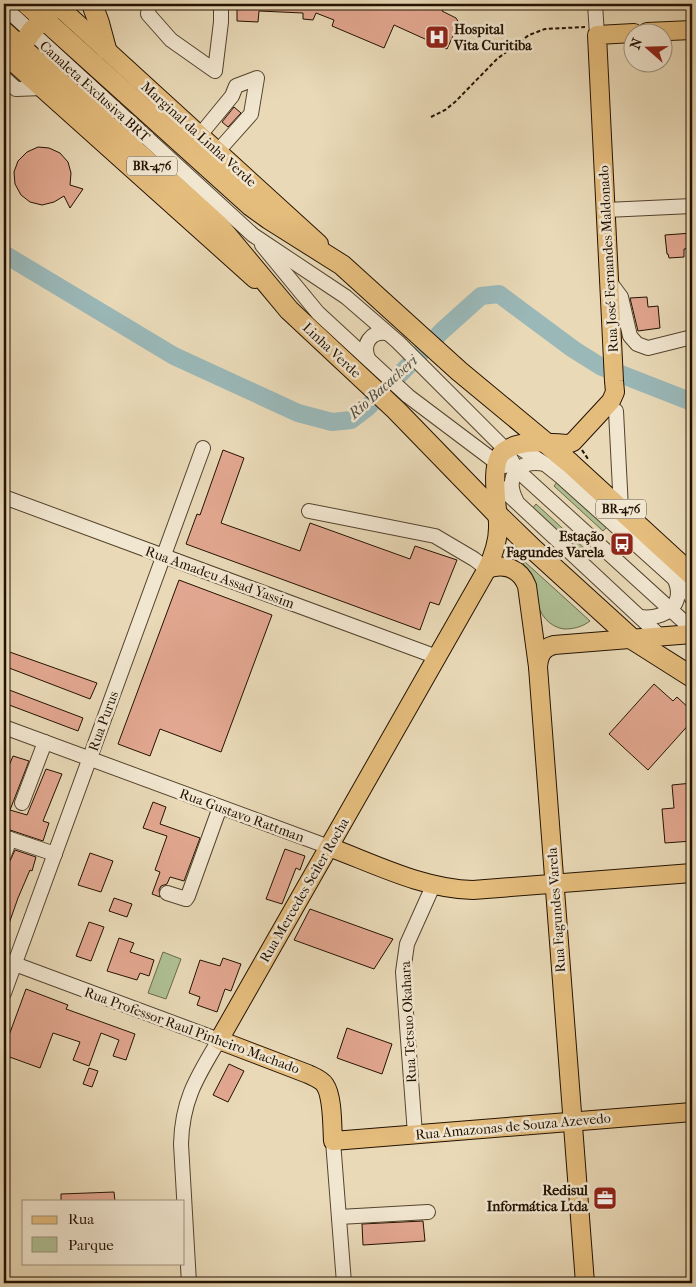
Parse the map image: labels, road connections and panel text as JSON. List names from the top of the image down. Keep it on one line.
{"streets":{"highway":["BR-476","Linha Verde"],"main road":["Marginal da Linha Verde","Rua José Fernandes Maldonado","Rua Gustavo Rattman","Rua Mercedes Seiler Rocha","Rua Fagundes Varela","Rua Professor Raul Pinheiro Machado","Rua Amazonas de Souza Azevedo"],"street":["Canaleta Exclusiva BRT","Rua Amadeu Assad Yassim","Rua Purus","Rua Tetsuo Okahara"]},"crossings":[["Canaleta Exclusiva BRT","Rua José Fernandes Maldonado"],["Canaleta Exclusiva BRT","Linha Verde"],["Canaleta Exclusiva BRT","Rua Mercedes Seiler Rocha"],["Marginal da Linha Verde","Linha Verde"],["Rua José Fernandes Maldonado","Linha Verde"],["Rua José Fernandes Maldonado","Rua Mercedes Seiler Rocha"],["Linha Verde","Rua Mercedes Seiler Rocha"],["Rua Amadeu Assad Yassim","Rua Purus"],["Rua Amadeu Assad Yassim","Rua Mercedes Seiler Rocha"],["Rua Purus","Rua Gustavo Rattman"],["Rua Purus","Rua Professor Raul Pinheiro Machado"],["Rua Gustavo Rattman","Rua Mercedes Seiler Rocha"],["Rua Gustavo Rattman","Rua Fagundes Varela"],["Rua Gustavo Rattman","Rua Tetsuo Okahara"],["Rua Mercedes Seiler Rocha","Rua Fagundes Varela"],["Rua Mercedes Seiler Rocha","Rua Professor Raul Pinheiro Machado"],["Rua Fagundes Varela","Rua Amazonas de Souza Azevedo"],["Rua Tetsuo Okahara","Rua Amazonas de Souza Azevedo"],["Rua Professor Raul Pinheiro Machado","Rua Amazonas de Souza Azevedo"]],"water":["Rio Bacacheri"],"places":{"hospital":["Hospital Vita Curitiba"],"bus stop":["Estação Fagundes Varela"],"office":["Redisul Informática Ltda"]},"legend":["Rua","Parque"],"north":"left"}
